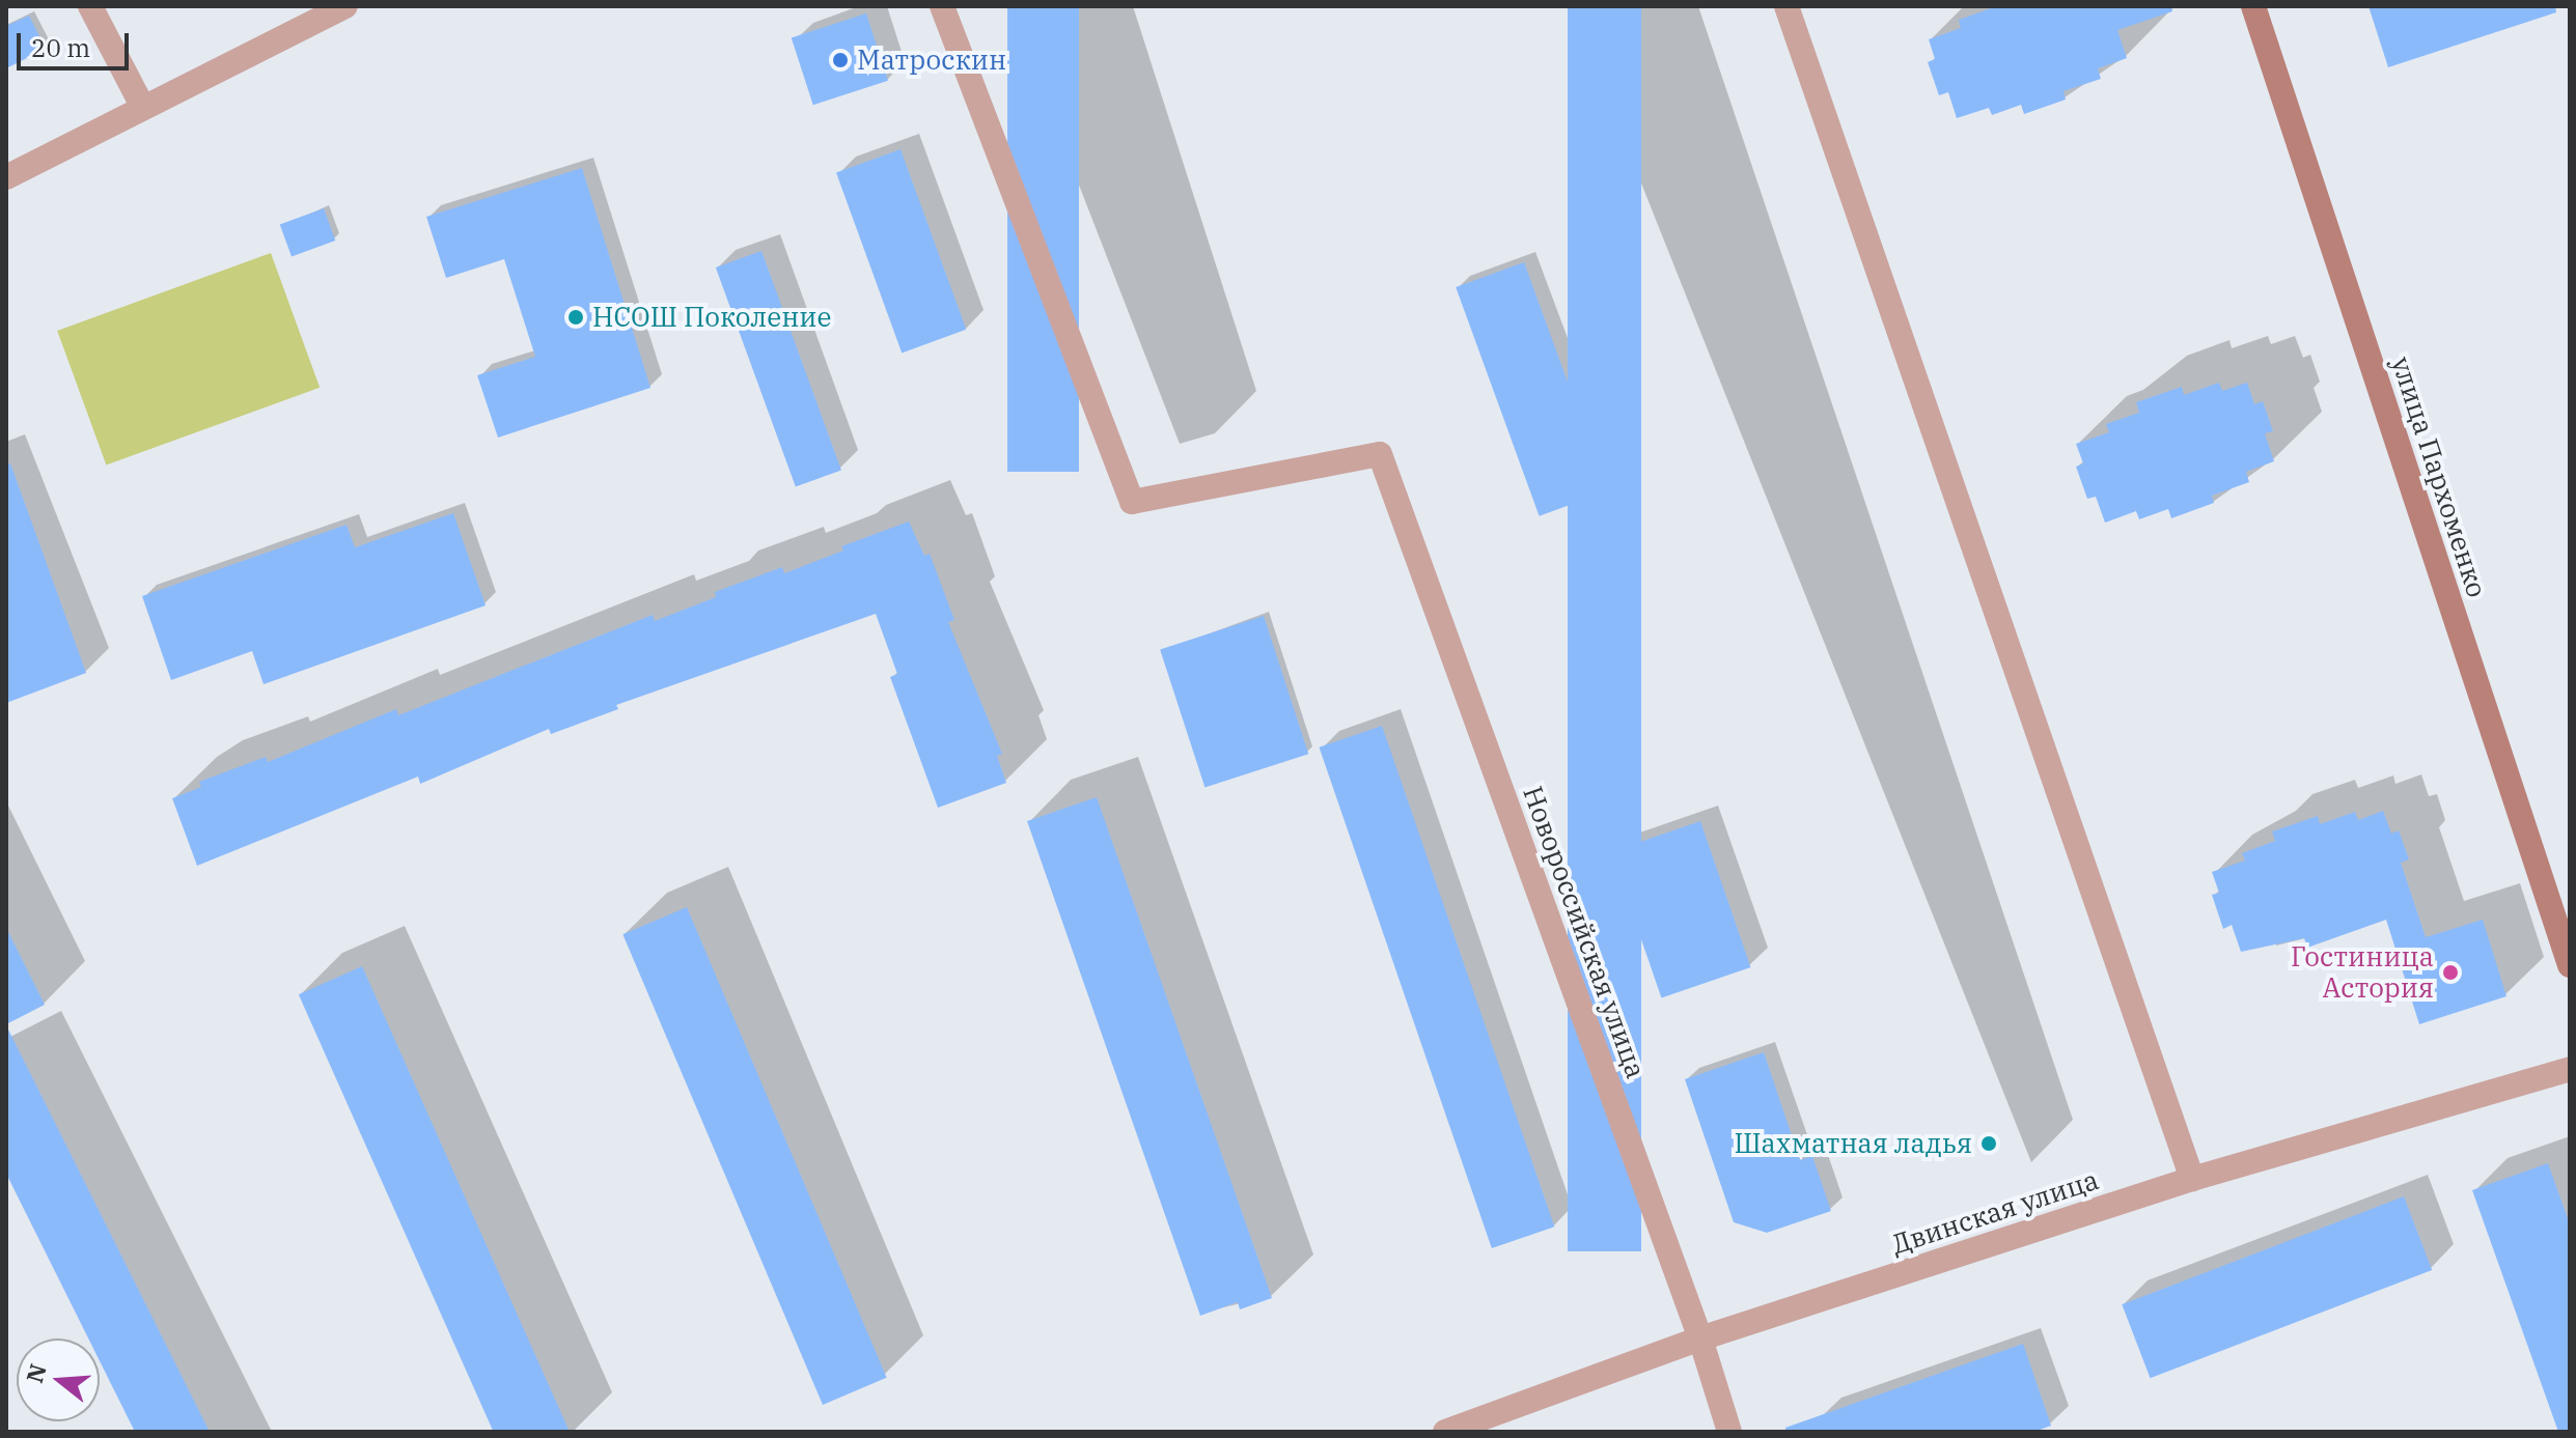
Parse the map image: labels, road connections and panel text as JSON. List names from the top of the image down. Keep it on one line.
{"streets":{"street":["улица Пархоменко","Новороссийская улица","Двинская улица"]},"crossings":[["Новороссийская улица","Двинская улица"]],"places":["Матроскин","НСОШ Поколение","Гостиница Астория","Шахматная ладья"],"scale_bar":"20 m","north":"left"}
